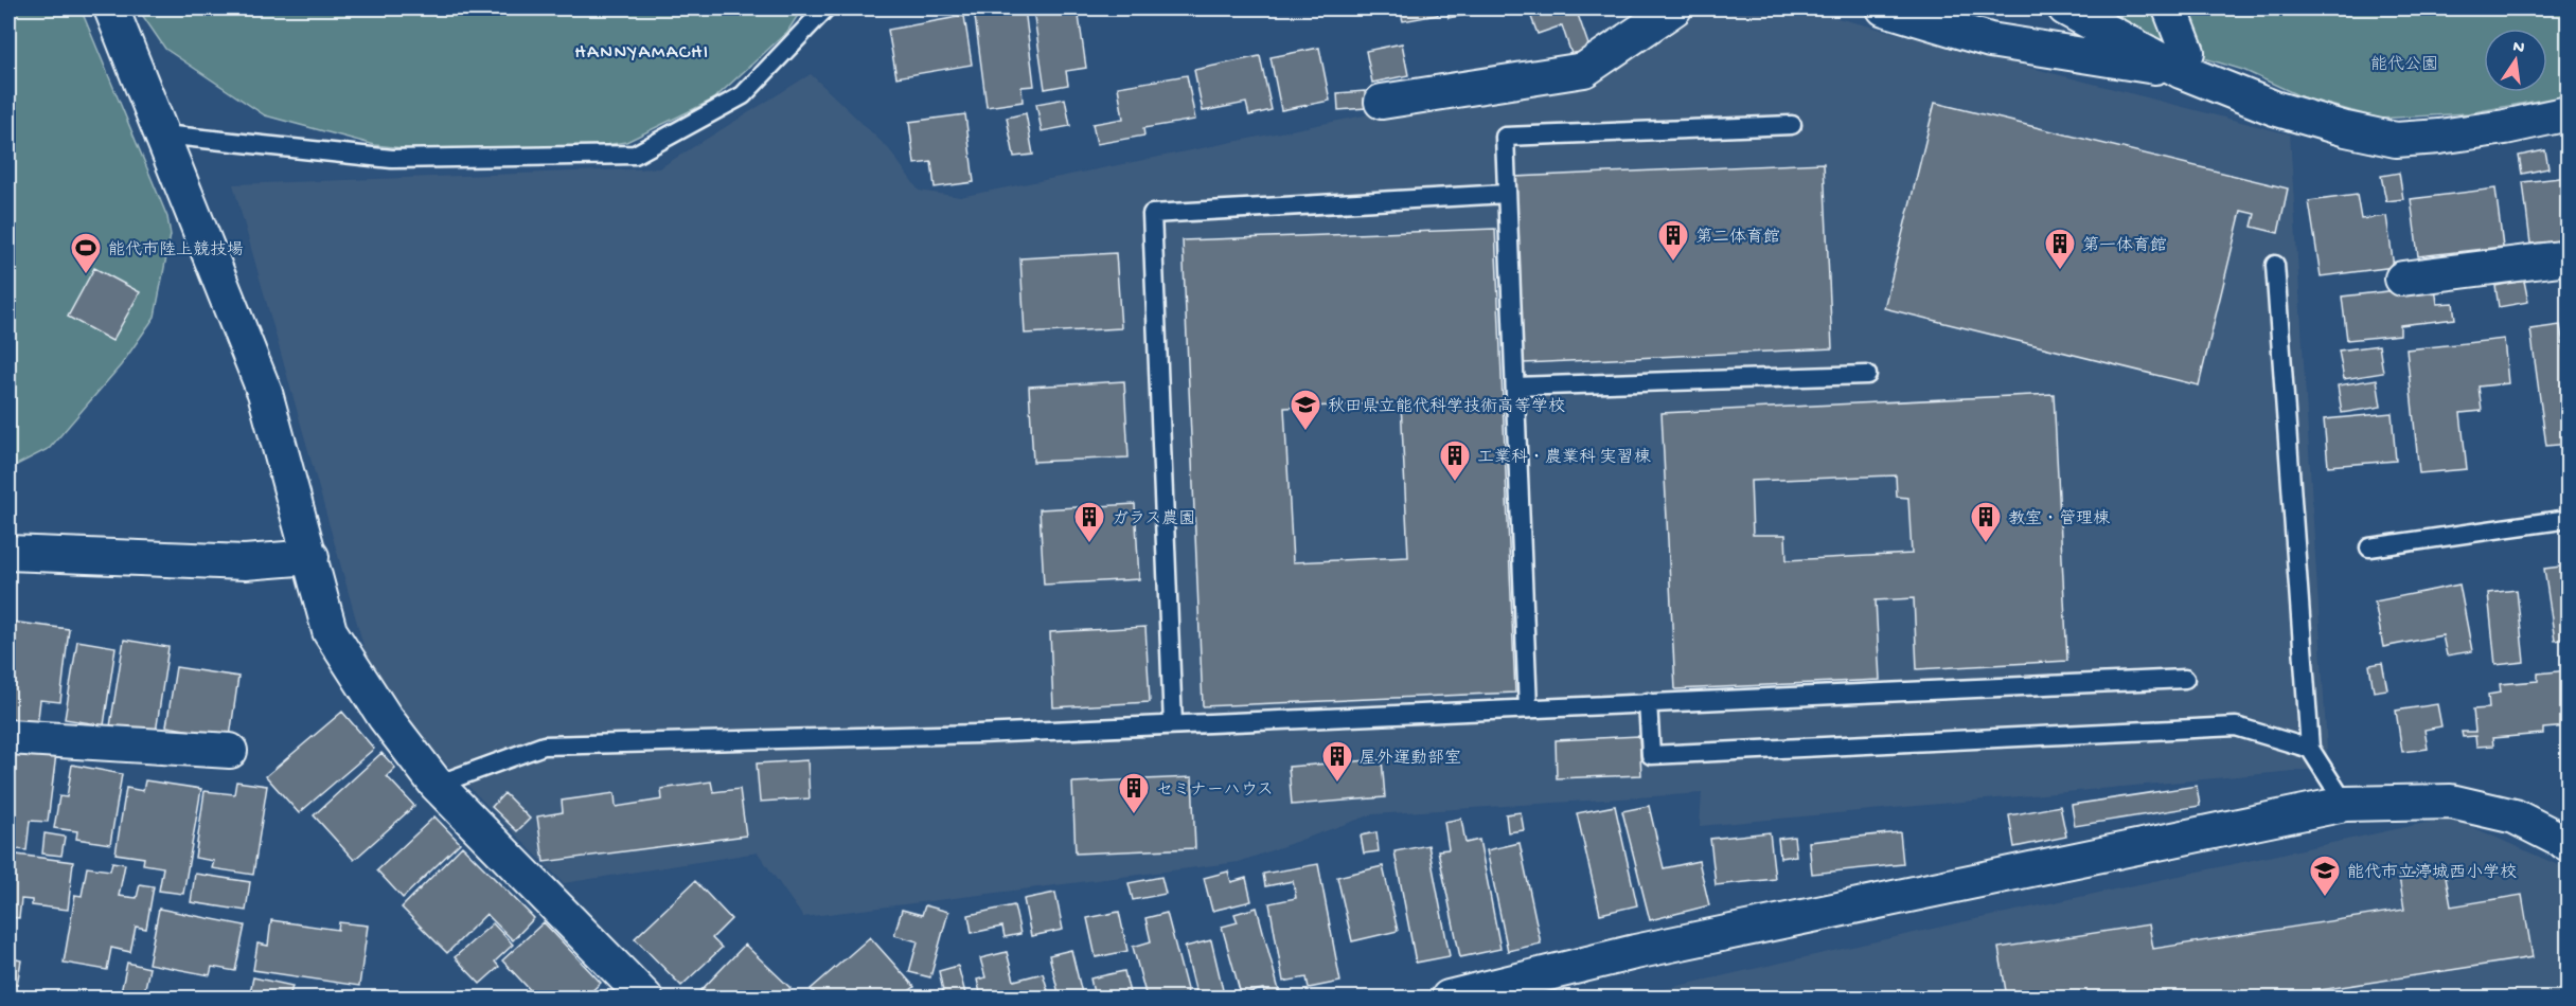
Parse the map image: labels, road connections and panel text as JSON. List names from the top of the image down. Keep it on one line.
{"districts":["HANNYAMACHI"],"parks":["能代公園"],"places":{"building":["第二体育館","第一体育館","工業科・農業科 実習棟","ガラス農園","教室・管理棟","屋外運動部室","セミナーハウス"],"sports":["能代市陸上競技場"],"school or university":["秋田県立能代科学技術高等学校","能代市立渟城西小学校"]},"north":"top"}
